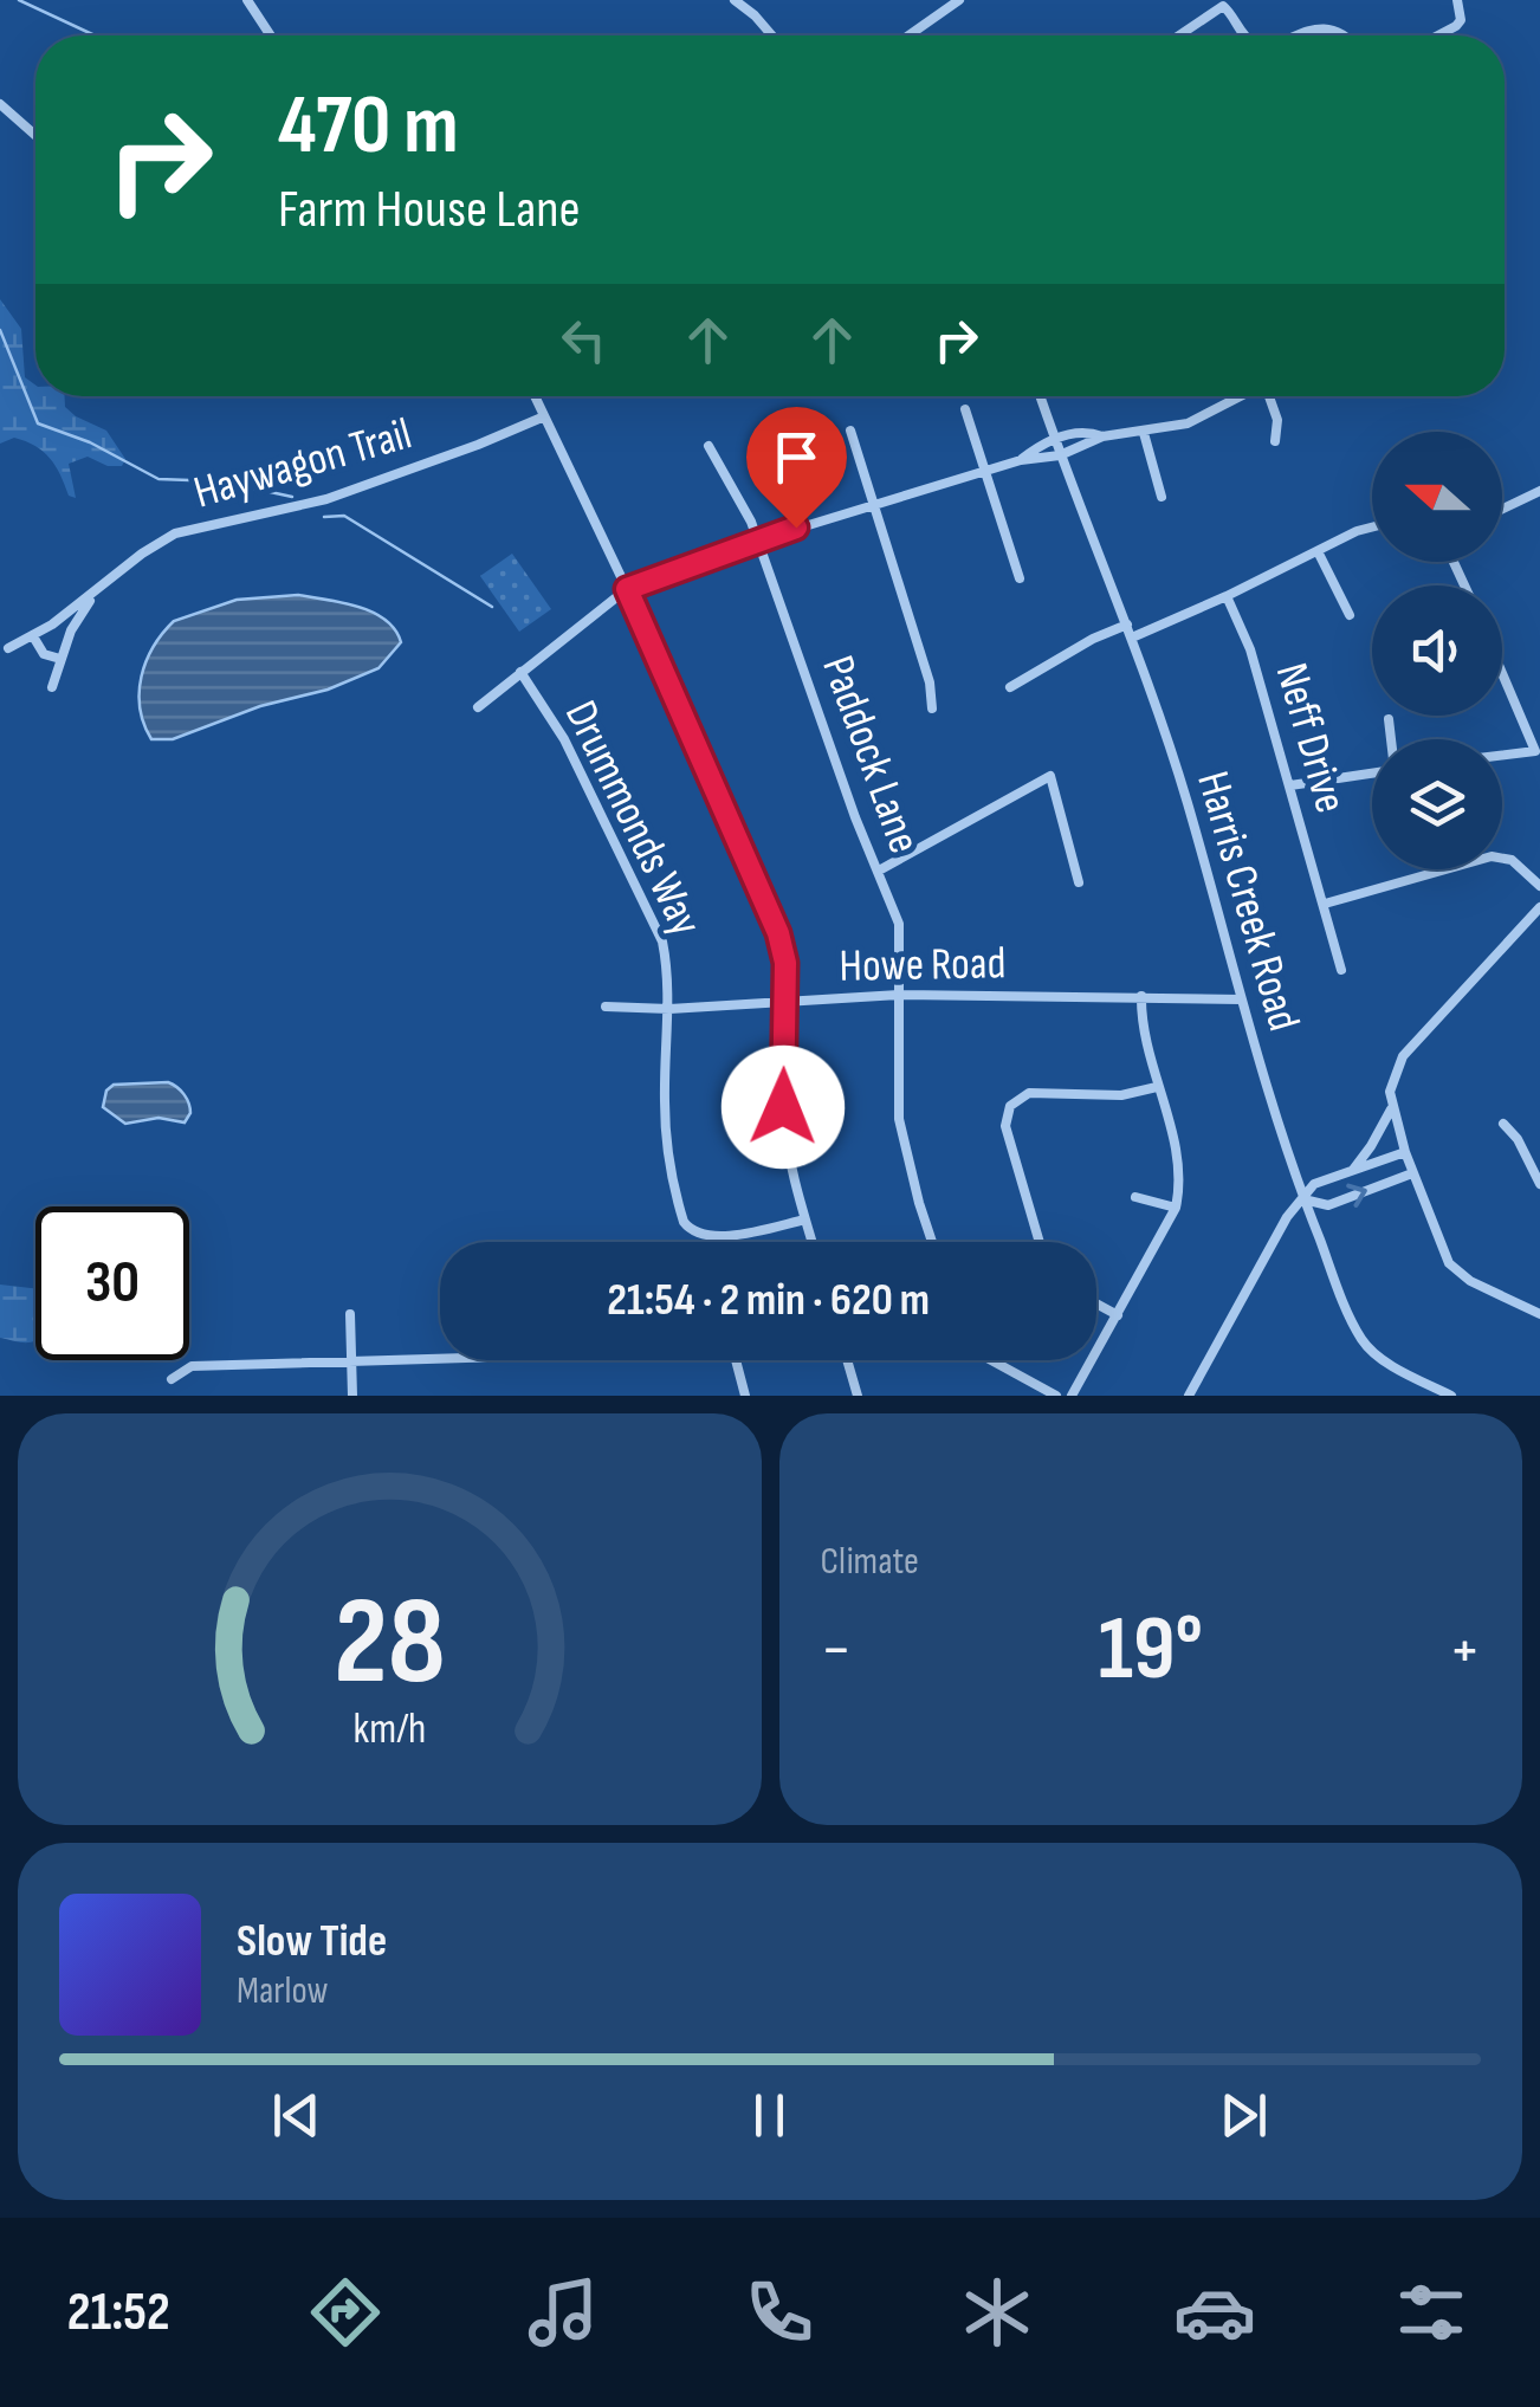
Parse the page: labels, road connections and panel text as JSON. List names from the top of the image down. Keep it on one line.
{"streets":{"street":["Haywagon Trail","Neff Drive","Paddock Lane","Drummonds Way","Harris Creek Road","Howe Road"]},"crossings":[["Paddock Lane","Howe Road"],["Drummonds Way","Howe Road"],["Harris Creek Road","Howe Road"]],"north":"left","page":{"turn":["470 m","Farm House Lane"],"limit":"30","trip":"21:54 · 2 min · 620 m","tile":"Climate","heat":["−","19°","+"],"song":["Slow Tide","Marlow"],"tabs":"21:52","gauge":["28","km/h"]}}
